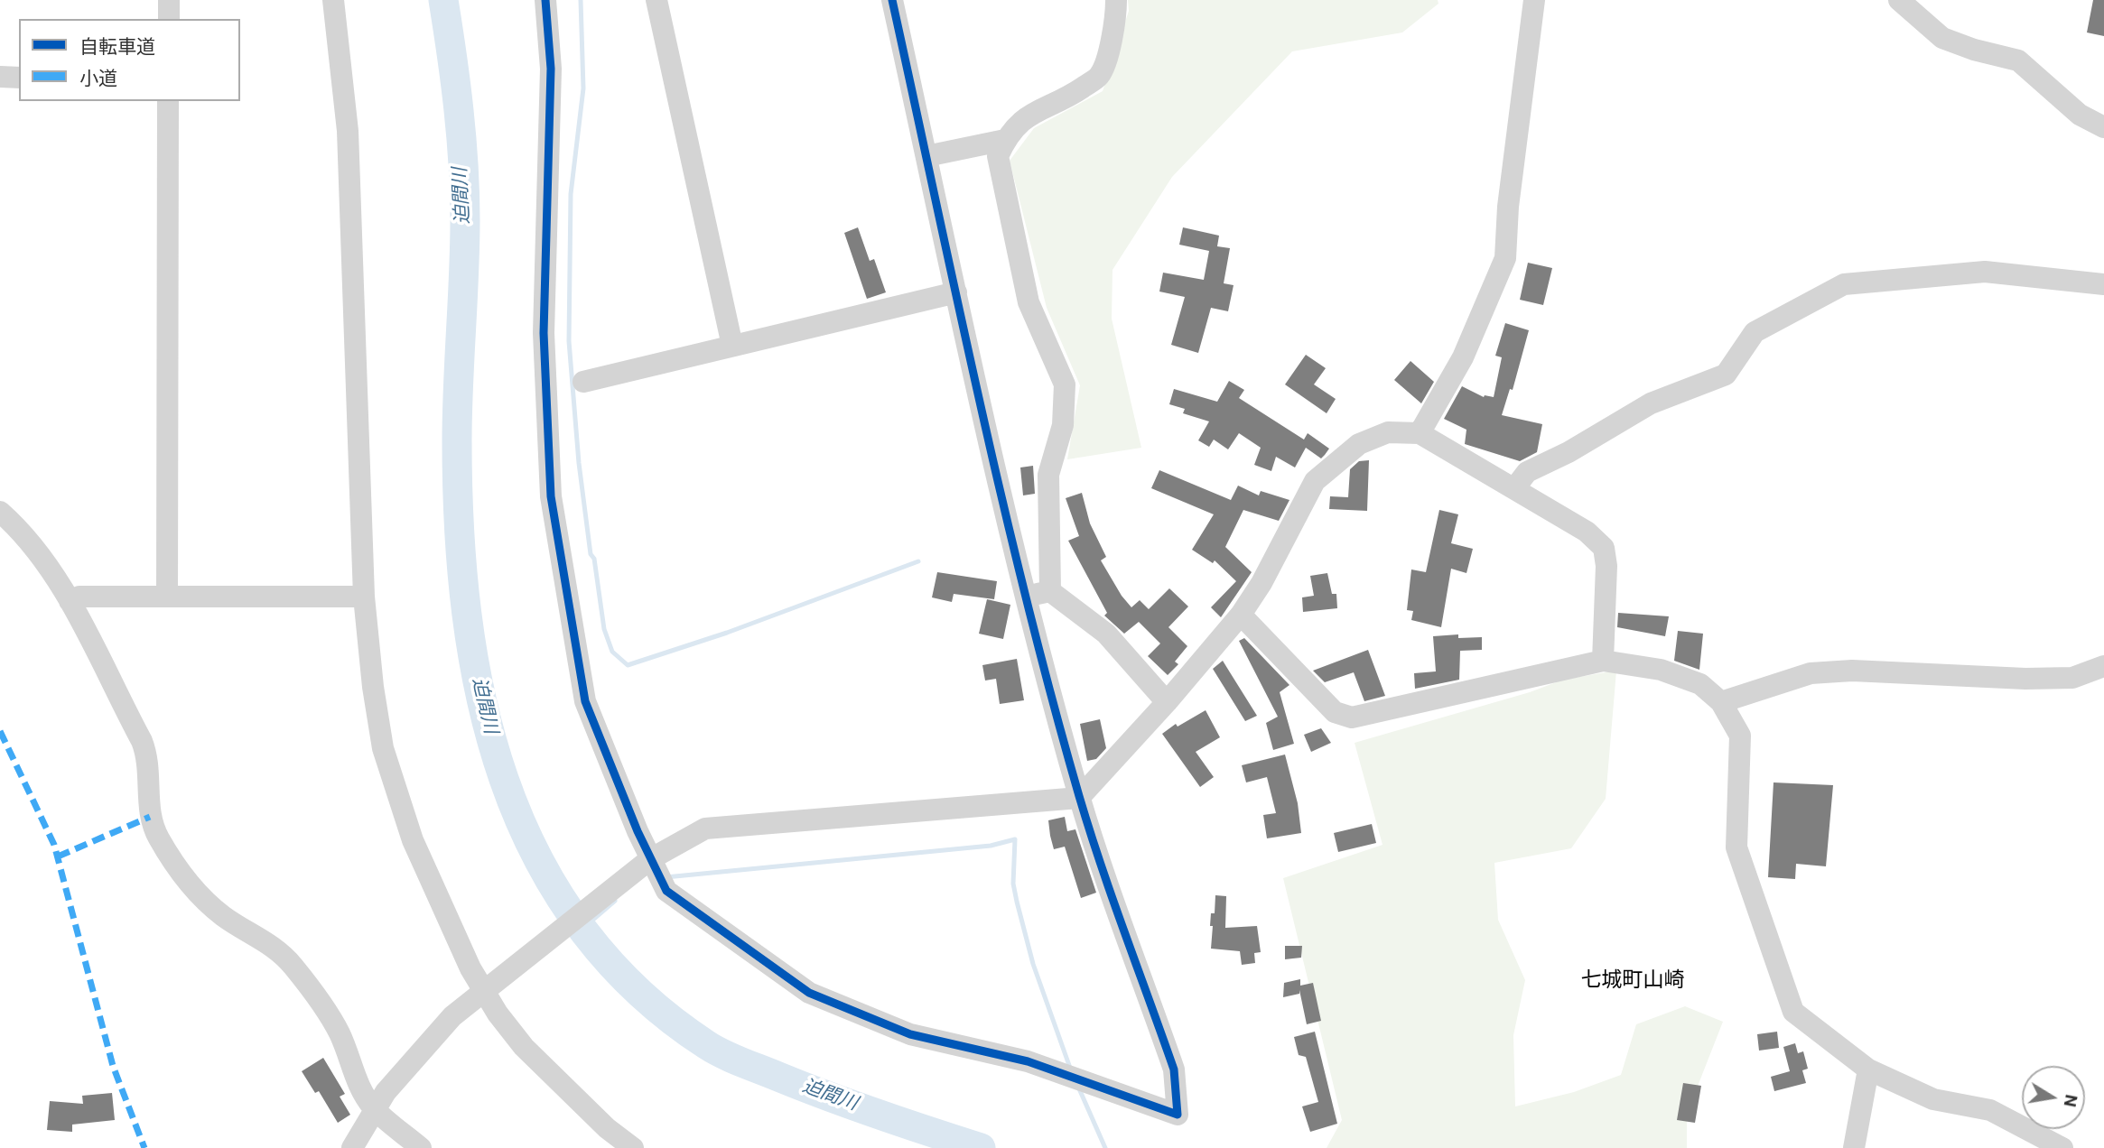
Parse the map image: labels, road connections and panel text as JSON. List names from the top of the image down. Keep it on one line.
{"districts":["七城町山崎"],"water":["迫間川"],"legend":["自転車道","小道"],"north":"right"}
